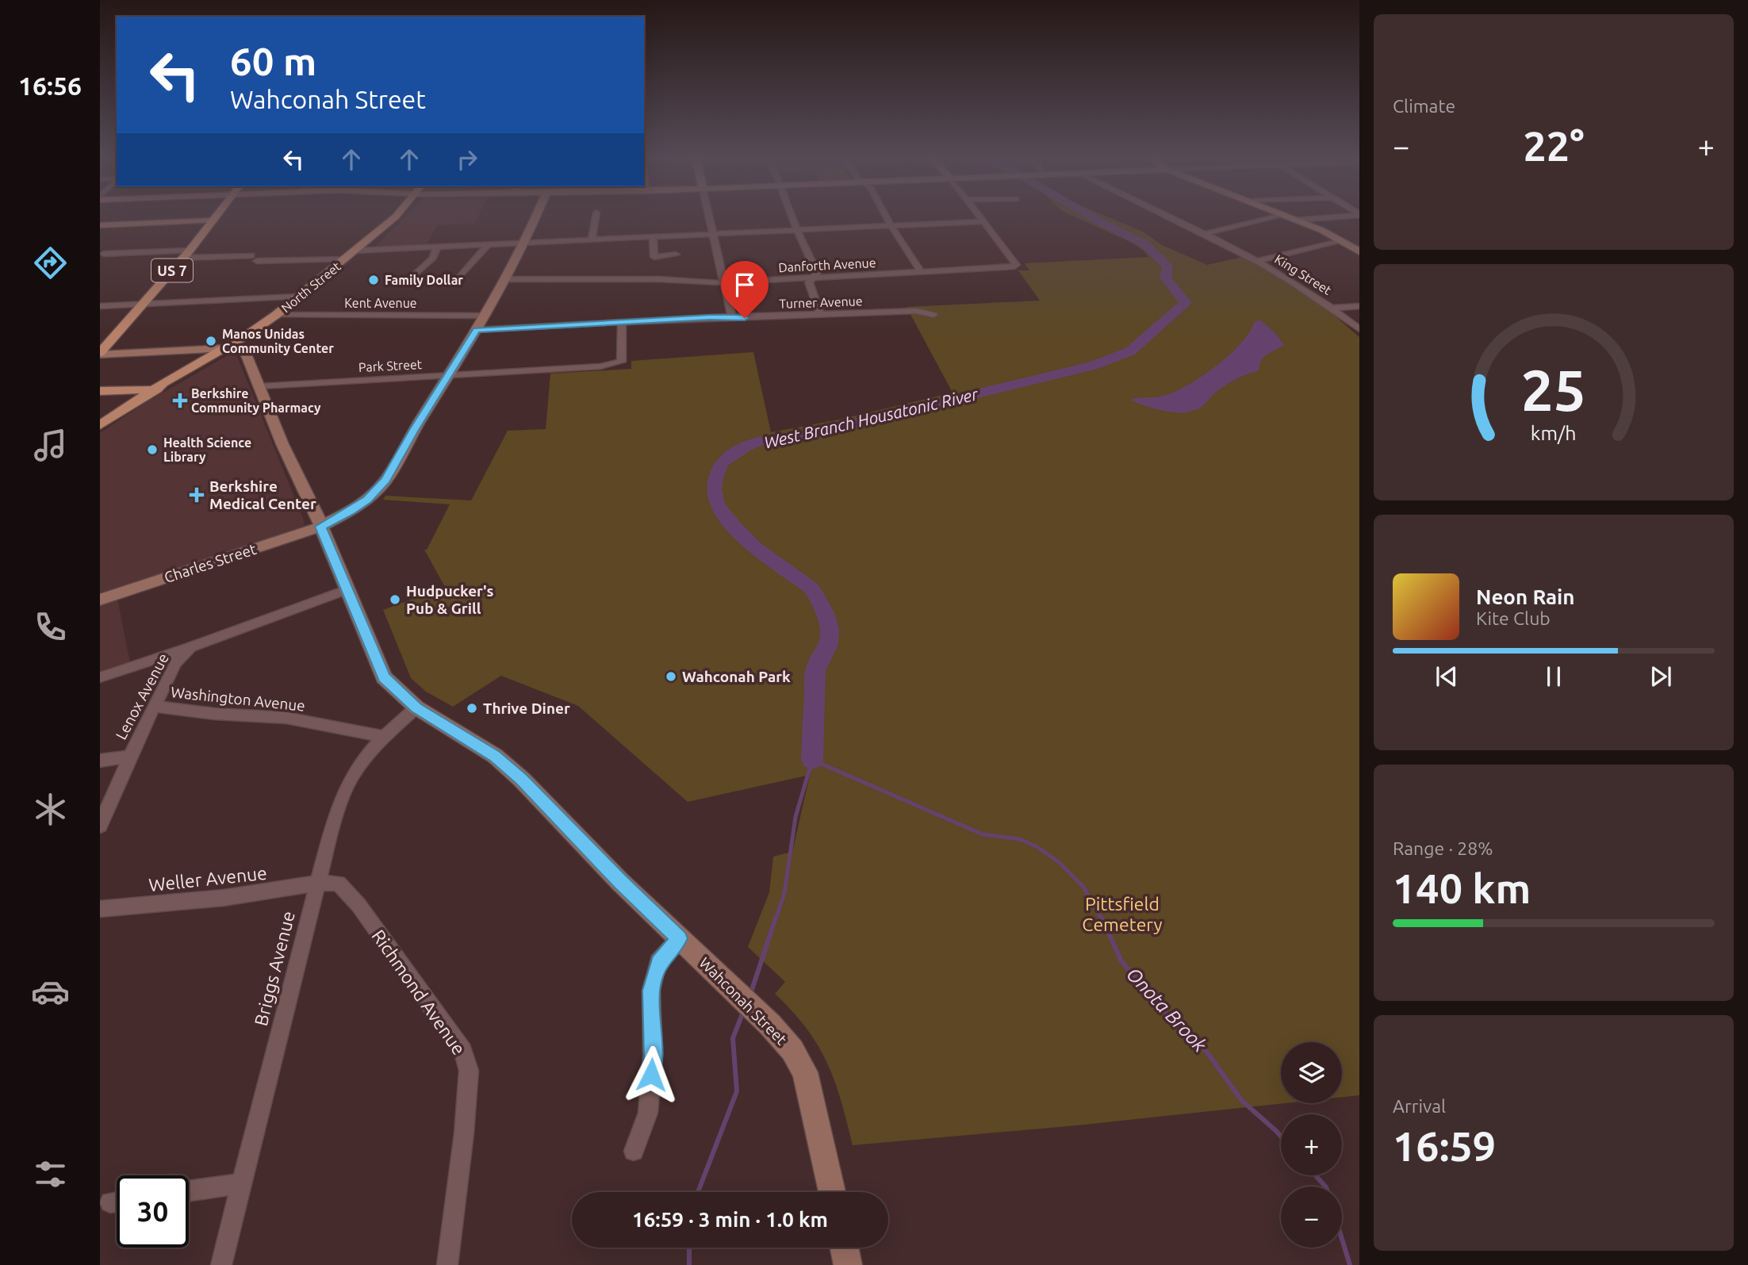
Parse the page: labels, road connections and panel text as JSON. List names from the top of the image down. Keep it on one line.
{"streets":{"main road":["US 7","North Street"],"street":["Danforth Avenue","King Street","Turner Avenue","Kent Avenue","Park Street","Charles Street","Lenox Avenue","Washington Avenue","Weller Avenue","Briggs Avenue","Richmond Avenue","Wahconah Street"]},"crossings":[["Danforth Avenue","Charles Street"],["North Street","Kent Avenue"],["North Street","Wahconah Street"],["Turner Avenue","Park Street"],["Turner Avenue","Charles Street"],["Kent Avenue","Charles Street"],["Park Street","Charles Street"],["Park Street","Wahconah Street"],["Charles Street","Wahconah Street"],["Lenox Avenue","Washington Avenue"],["Lenox Avenue","Wahconah Street"],["Washington Avenue","Briggs Avenue"],["Weller Avenue","Briggs Avenue"],["Weller Avenue","Richmond Avenue"],["Briggs Avenue","Richmond Avenue"],["Briggs Avenue","Wahconah Street"]],"water":["West Branch Housatonic River","Onota Brook"],"parks":["Pittsfield Cemetery"],"places":{"other":["Family Dollar","Manos Unidas Community Center","Health Science Library","Hudpucker's Pub & Grill","Wahconah Park","Thrive Diner"],"health":["Berkshire Community Pharmacy","Berkshire Medical Center"]},"page":{"tabs":"16:56","tile":["Climate",["Range · 28%","140 km"],["Arrival","16:59"]],"turn":["60 m","Wahconah Street"],"heat":["−","22°","+"],"song":["Neon Rain","Kite Club"],"map_buttons":["+","−"],"limit":"30","trip":"16:59 · 3 min · 1.0 km","gauge":["25","km/h"]}}
